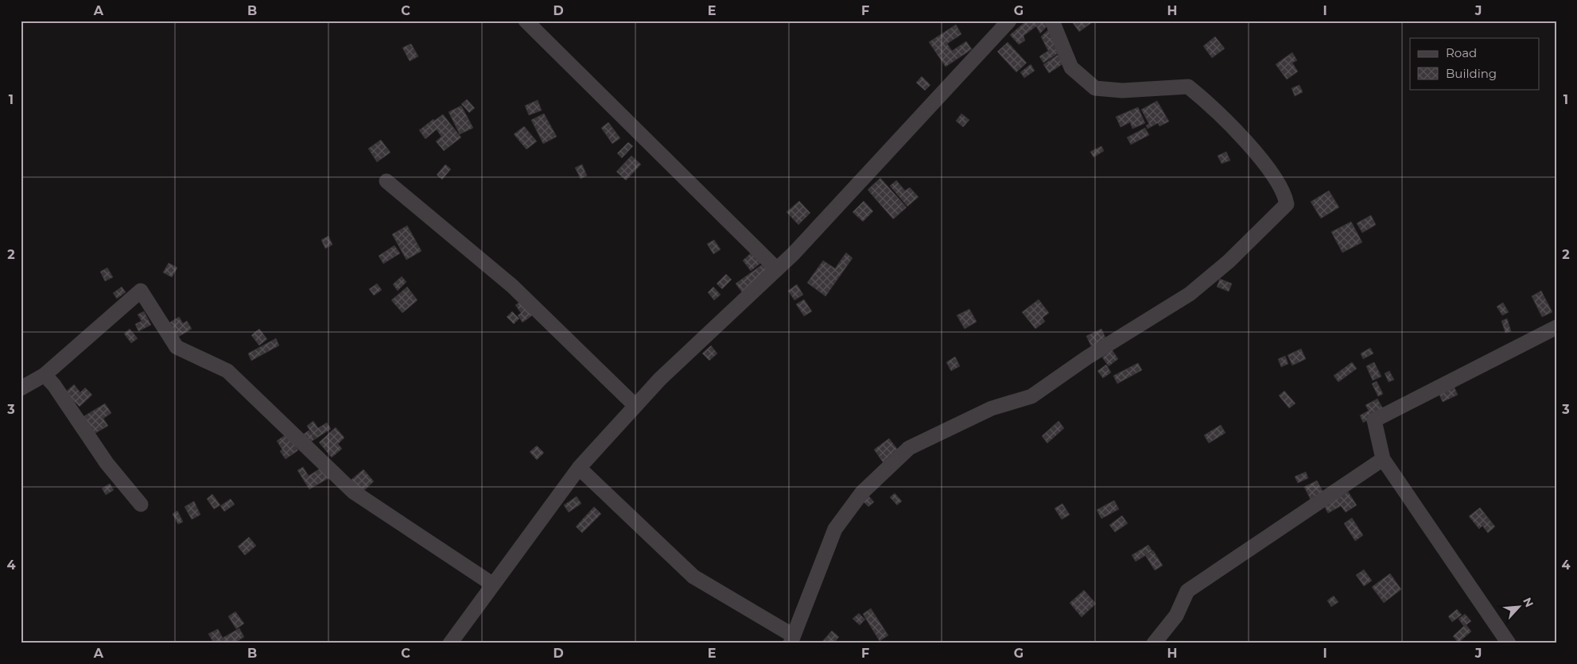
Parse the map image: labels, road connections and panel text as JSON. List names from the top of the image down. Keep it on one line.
{"legend":["Road","Building"],"north":"top right","grid":{"columns":["A","B","C","D","E","F","G","H","I","J"],"rows":["1","2","3","4"]}}
